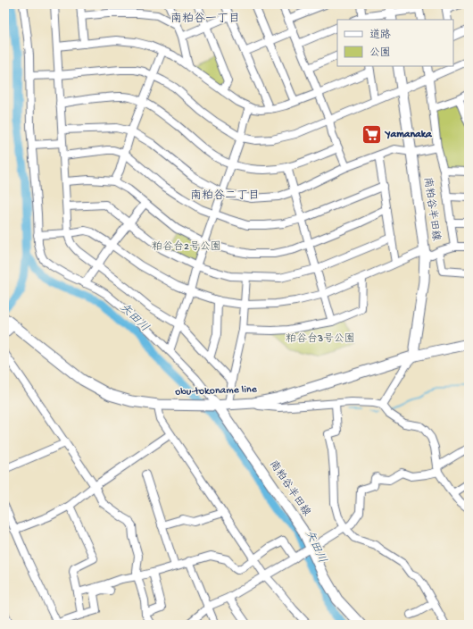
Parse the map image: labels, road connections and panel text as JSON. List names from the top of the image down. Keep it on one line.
{"streets":{"main road":["南粕谷半田線","obu-tokoname line"]},"crossings":[["南粕谷半田線","obu-tokoname line"]],"districts":["南粕谷一丁目","南粕谷二丁目"],"water":["矢田川"],"parks":["粕谷台2号公園","粕谷台3号公園"],"places":{"supermarket":["Yamanaka"]},"legend":["道路","公園"]}
